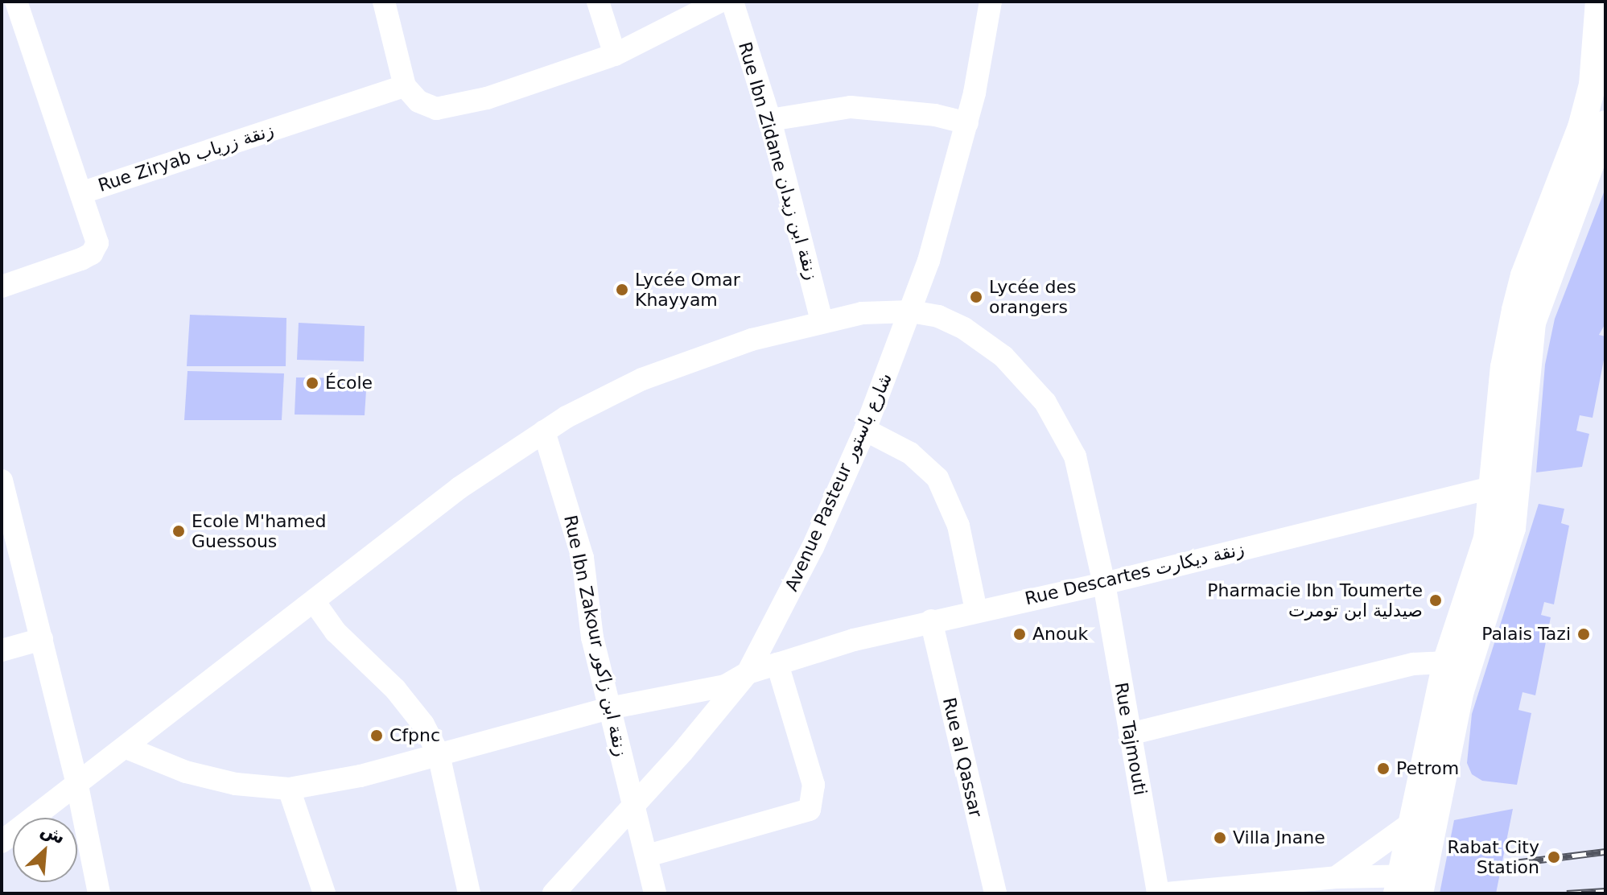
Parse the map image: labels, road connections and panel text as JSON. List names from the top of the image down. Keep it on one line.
{"streets":{"street":["Rue Ziryab زنقة زرياب","Rue Ibn Zidane زنقة ابن زيدان","Avenue Pasteur شارع باستور","Rue Descartes زنقة ديكارت","Rue Ibn Zakour زنقة ابن زاكور","Rue Tajmouti","Rue al Qassar"]},"crossings":[["Rue Ibn Zidane زنقة ابن زيدان","Rue Tajmouti"],["Avenue Pasteur شارع باستور","Rue Descartes زنقة ديكارت"],["Avenue Pasteur شارع باستور","Rue Ibn Zakour زنقة ابن زاكور"],["Avenue Pasteur شارع باستور","Rue Tajmouti"],["Rue Descartes زنقة ديكارت","Rue Ibn Zakour زنقة ابن زاكور"],["Rue Descartes زنقة ديكارت","Rue Tajmouti"],["Rue Descartes زنقة ديكارت","Rue al Qassar"],["Rue Ibn Zakour زنقة ابن زاكور","Rue Tajmouti"]],"places":["Lycée Omar Khayyam","Lycée des orangers","École","Ecole M'hamed Guessous","Pharmacie Ibn Toumerte صيدلية ابن تومرت","Anouk","Palais Tazi","Cfpnc","Petrom","Villa Jnane","Rabat City Station"],"north":"top right"}
